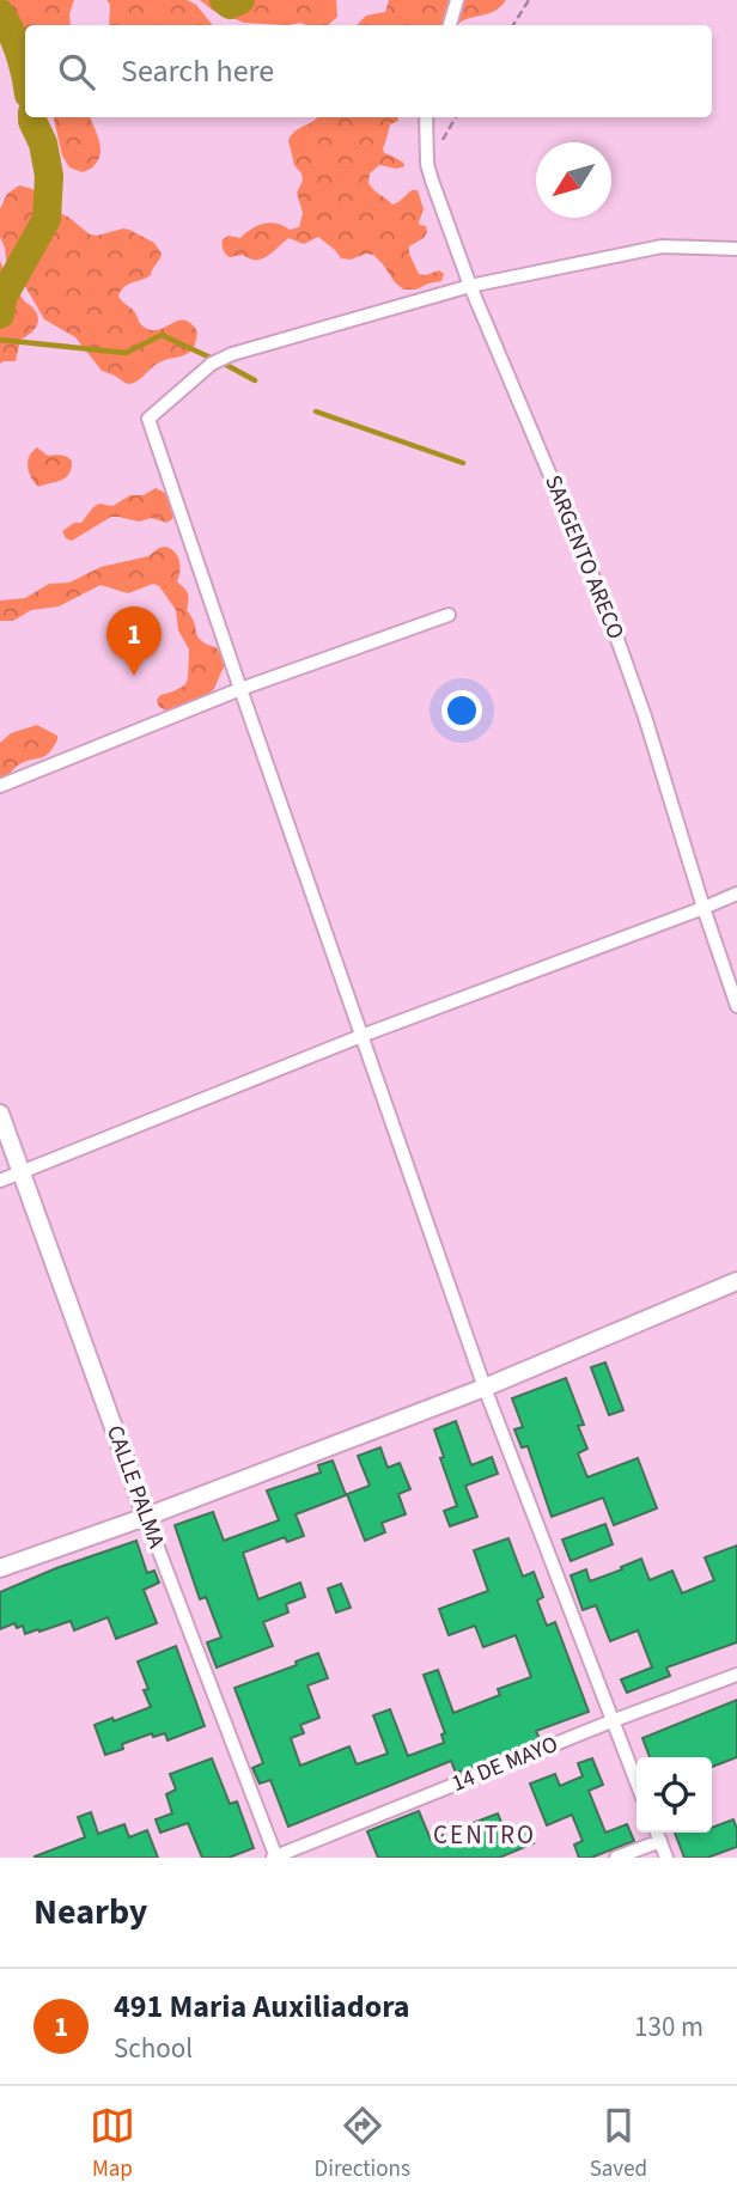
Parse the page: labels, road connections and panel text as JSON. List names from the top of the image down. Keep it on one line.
{"streets":{"street":["SARGENTO ARECO","CALLE PALMA","14 DE MAYO"]},"crossings":[["CALLE PALMA","14 DE MAYO"]],"districts":["CENTRO"],"north":"bottom left","page":{"search":"Search here","pins":"1","heading":"Nearby","list":[{"mark":"1","name":"491 Maria Auxiliadora","note":"School","value":"130 m"}],"nav":["Map","Directions","Saved"]}}
